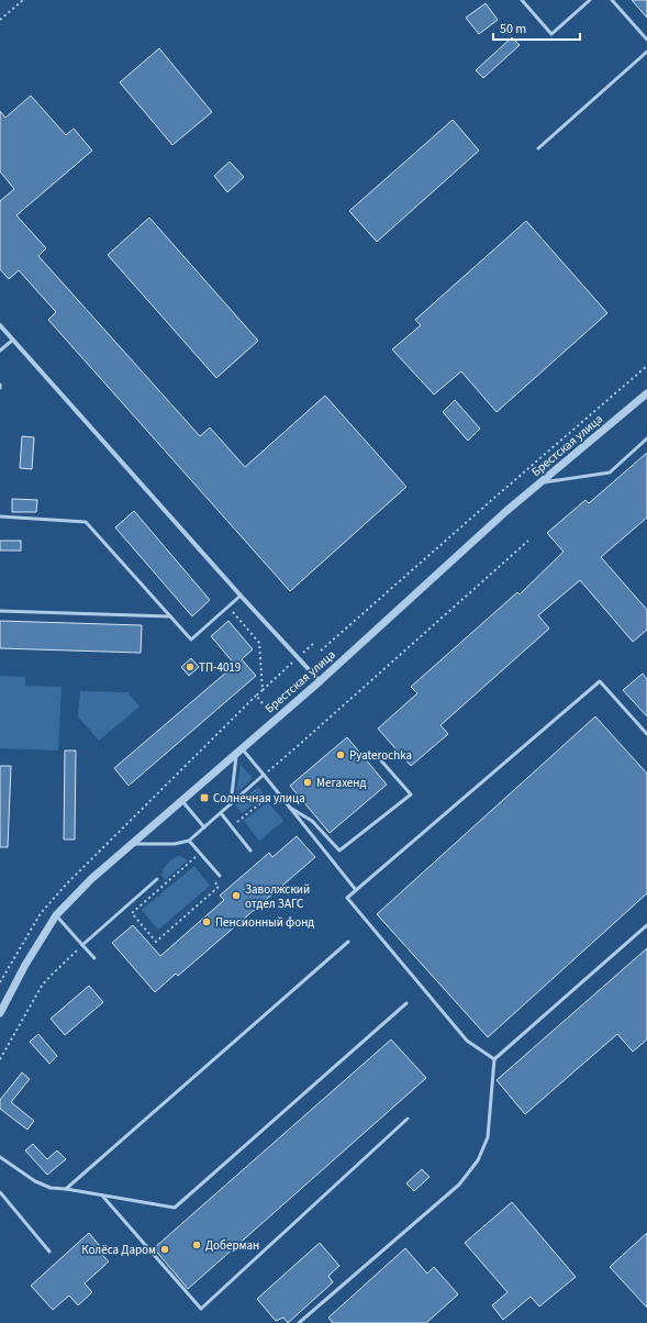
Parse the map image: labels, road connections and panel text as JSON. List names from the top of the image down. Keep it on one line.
{"streets":{"street":["Брестская улица"]},"places":{"other":["ТП-4019","Pyaterochka","Мегахенд","Заволжский отдел ЗАГС","Пенсионный фонд","Доберман","Колёса Даром"],"transit":["Солнечная улица"]},"scale_bar":"50 m"}
